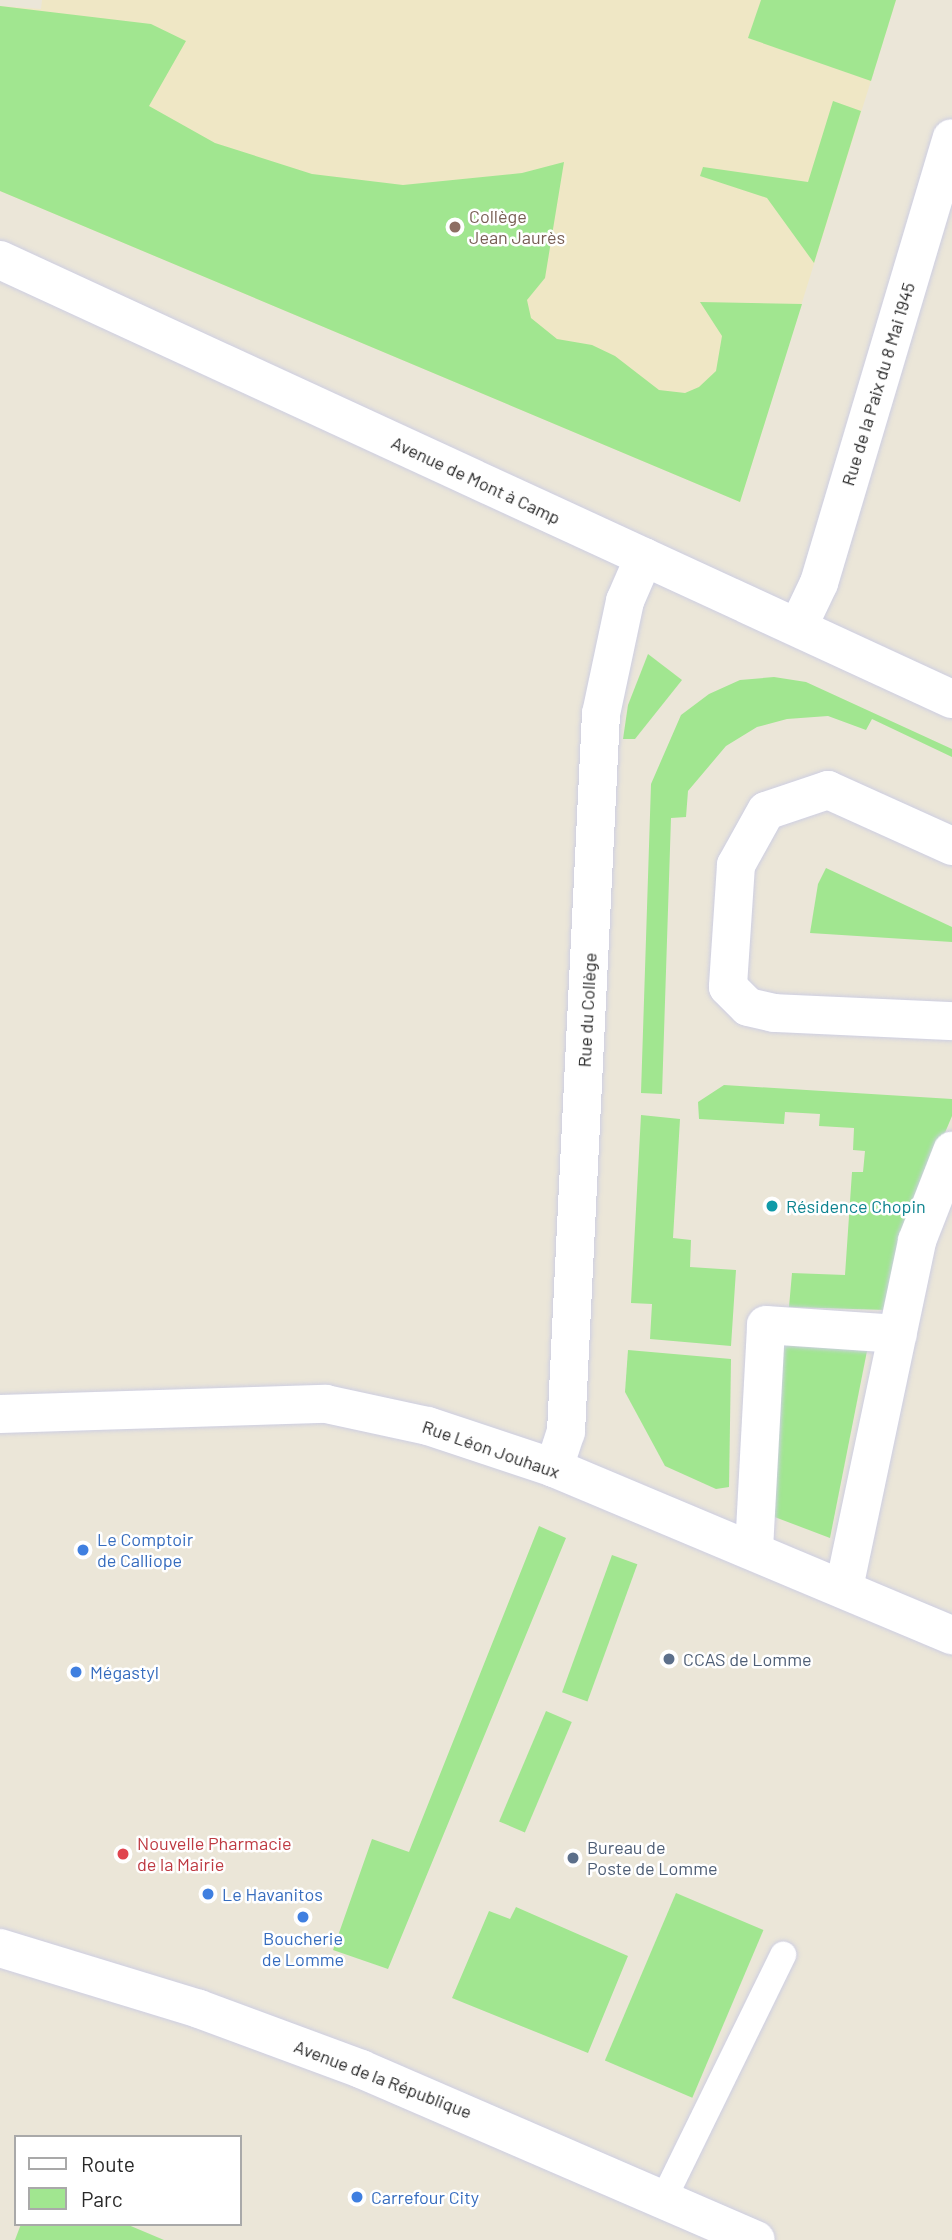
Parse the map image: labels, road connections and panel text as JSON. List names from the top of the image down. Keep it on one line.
{"streets":{"street":["Rue de la Paix du 8 Mai 1945","Avenue de Mont à Camp","Rue du Collège","Rue Léon Jouhaux","Avenue de la République"]},"crossings":[["Rue de la Paix du 8 Mai 1945","Avenue de Mont à Camp"],["Avenue de Mont à Camp","Rue du Collège"],["Rue du Collège","Rue Léon Jouhaux"]],"places":["Collège Jean Jaurès","Résidence Chopin","Le Comptoir de Calliope","CCAS de Lomme","Mégastyl","Nouvelle Pharmacie de la Mairie","Bureau de Poste de Lomme","Le Havanitos","Boucherie de Lomme","Carrefour City"],"legend":["Route","Parc"]}
